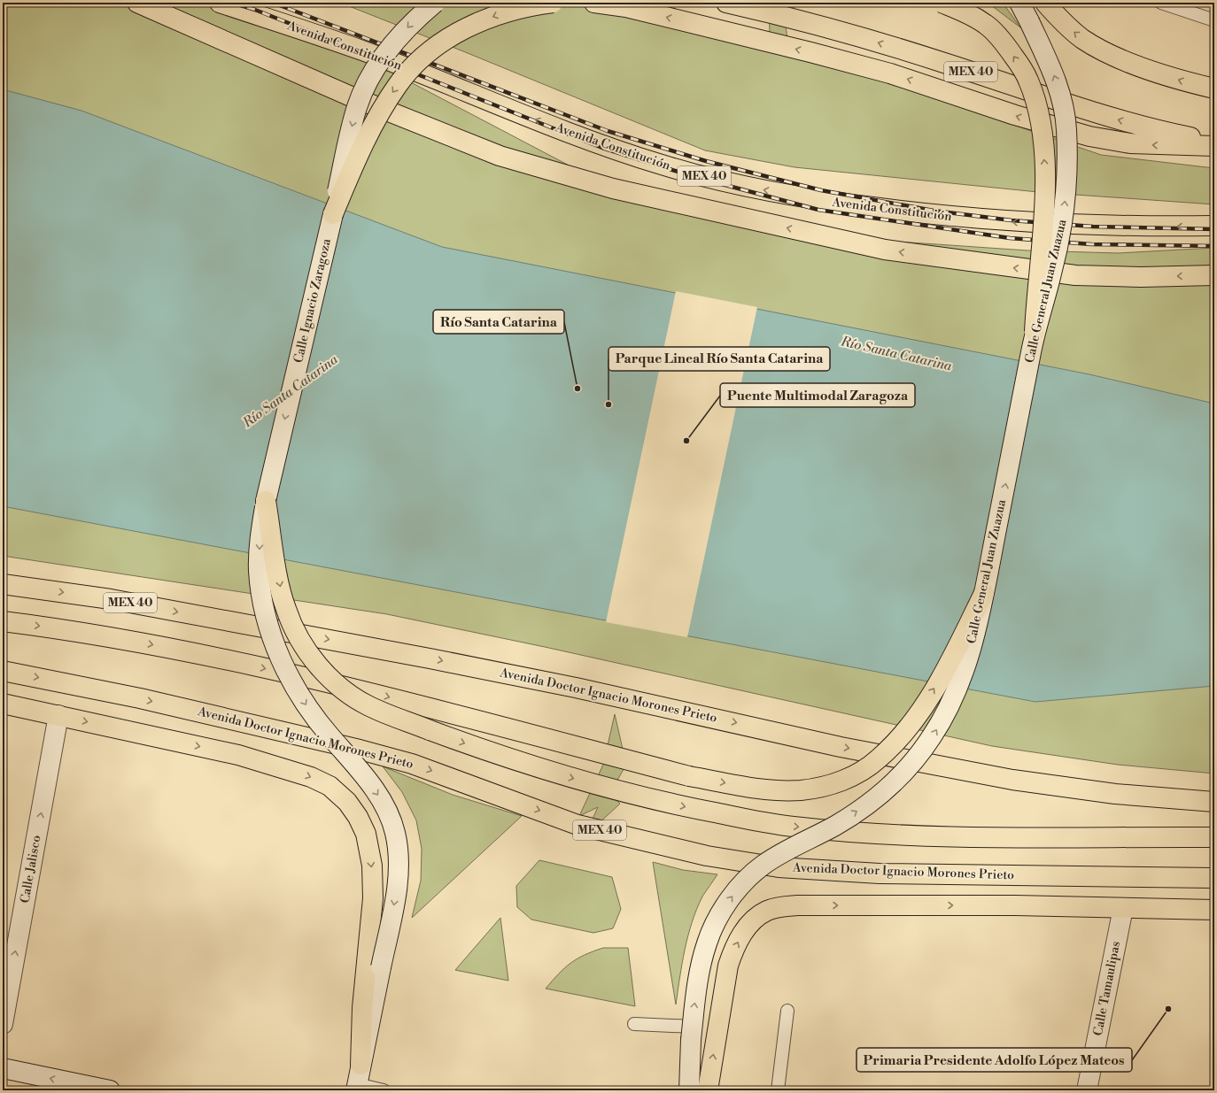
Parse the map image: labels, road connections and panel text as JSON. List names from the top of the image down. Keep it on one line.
{"streets":{"highway":["Avenida Constitución","MEX 40","Avenida Doctor Ignacio Morones Prieto"],"street":["Calle General Juan Zuazua","Calle Ignacio Zaragoza","Calle Jalisco","Calle Tamaulipas"]},"one_way":["Calle General Juan Zuazua","Calle Ignacio Zaragoza","Avenida Doctor Ignacio Morones Prieto","Calle Jalisco"],"water":["Río Santa Catarina"],"places":["Río Santa Catarina","Parque Lineal Río Santa Catarina","Puente Multimodal Zaragoza","Primaria Presidente Adolfo López Mateos"]}
